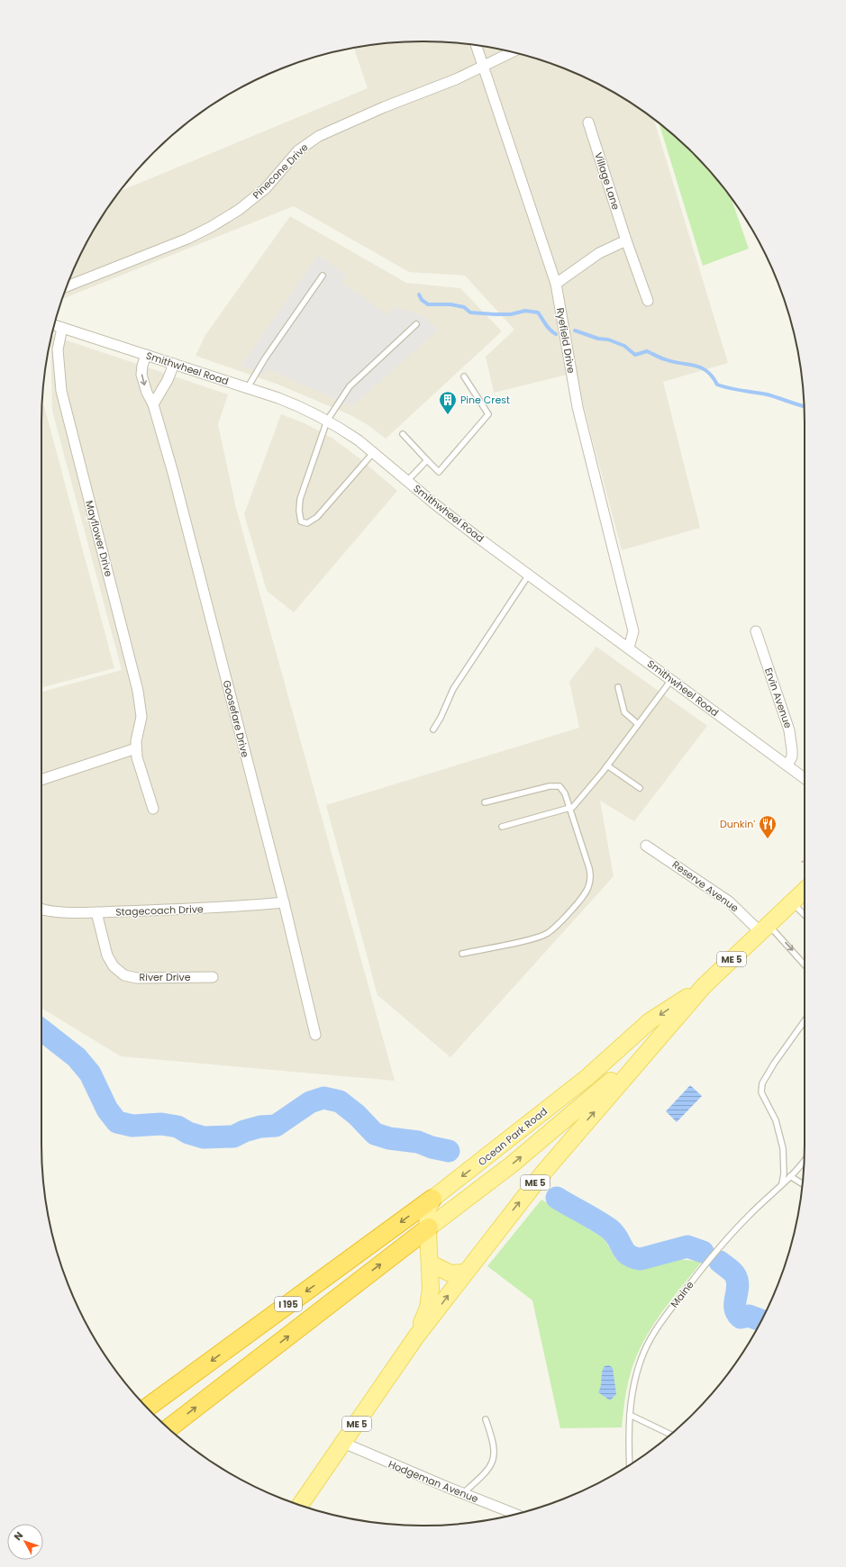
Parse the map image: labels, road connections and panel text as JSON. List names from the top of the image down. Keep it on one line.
{"streets":{"highway":["I 195"],"main road":["ME 5","Ocean Park Road"],"street":["Pinecone Drive","Village Lane","Ryefield Drive","Smithwheel Road","Mayflower Drive","Ervin Avenue","Goosefare Drive","Reserve Avenue","Stagecoach Drive","River Drive","Hodgeman Avenue"],"lane":["Maine"]},"crossings":[["Pinecone Drive","Ryefield Drive"],["Ryefield Drive","Smithwheel Road"],["Smithwheel Road","Mayflower Drive"],["Smithwheel Road","Ervin Avenue"],["Smithwheel Road","Goosefare Drive"],["Goosefare Drive","Stagecoach Drive"],["Reserve Avenue","Ocean Park Road"],["Stagecoach Drive","River Drive"],["Ocean Park Road","I 195"],["Ocean Park Road","Hodgeman Avenue"]],"places":{"building":["Pine Crest"],"restaurant":["Dunkin'"]},"north":"top left"}
